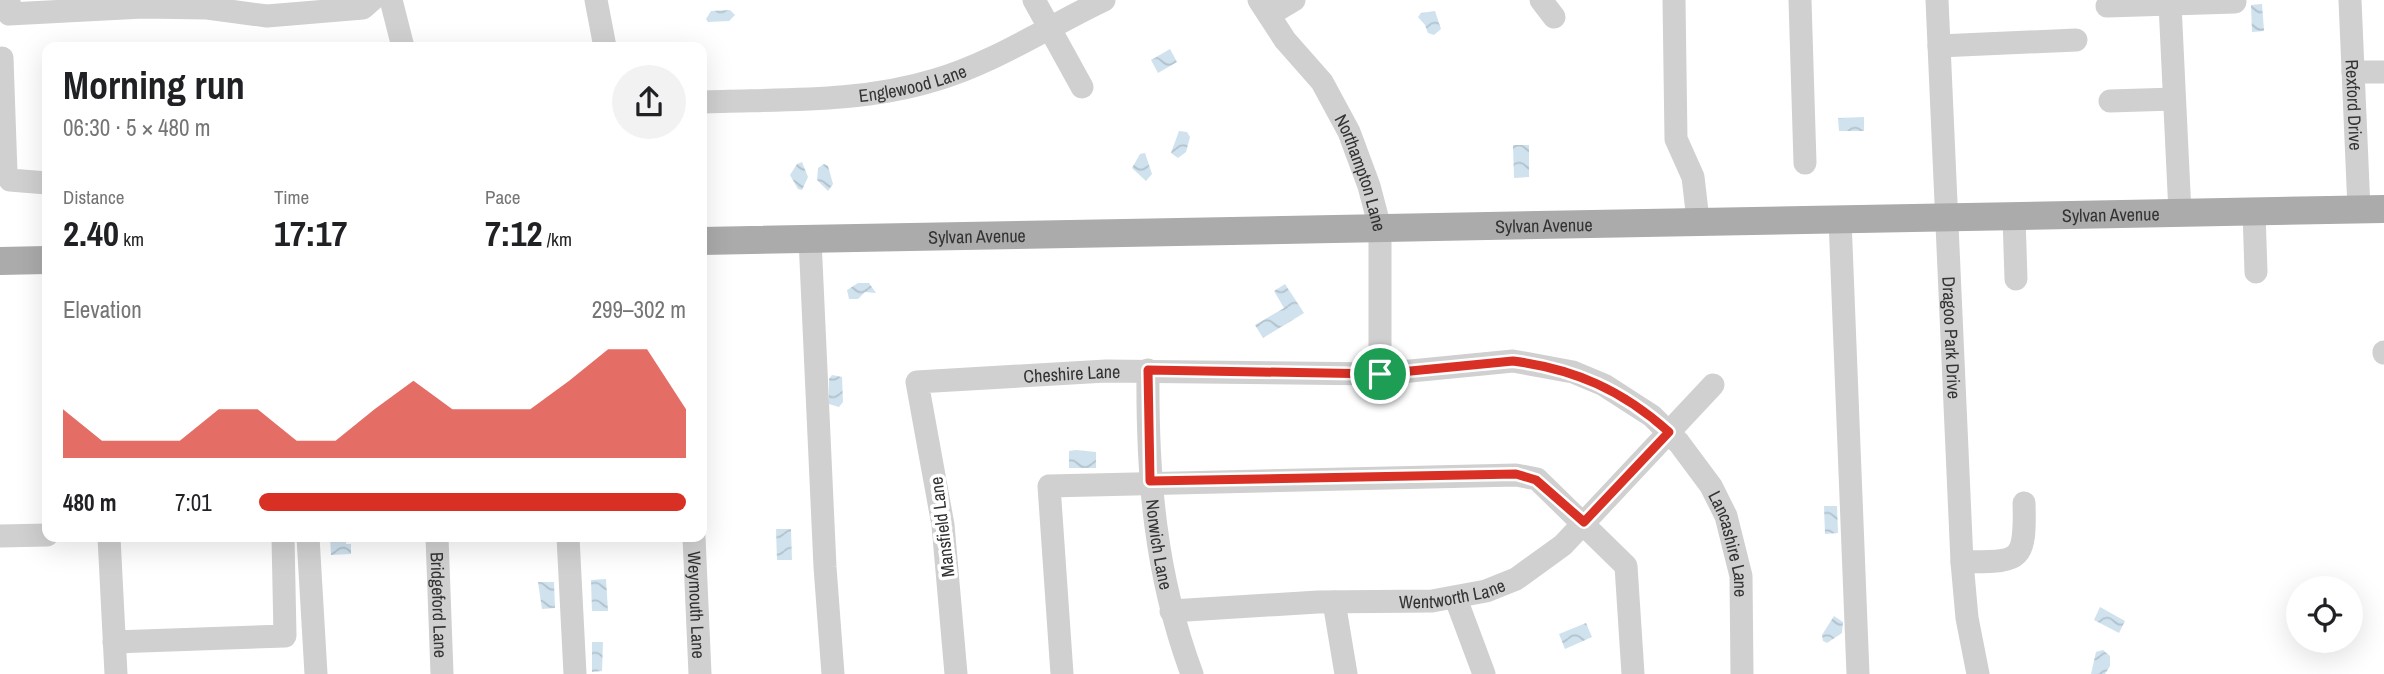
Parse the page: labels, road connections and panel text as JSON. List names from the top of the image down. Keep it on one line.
{"streets":{"main road":["Sylvan Avenue"],"street":["Englewood Lane","Rexford Drive","Northampton Lane","Dragoo Park Drive","Cheshire Lane","Mansfield Lane","Norwich Lane","Lancashire Lane","Wentworth Lane","Bridgeford Lane","Weymouth Lane"]},"crossings":[["Rexford Drive","Sylvan Avenue"],["Northampton Lane","Sylvan Avenue"],["Northampton Lane","Cheshire Lane"],["Sylvan Avenue","Dragoo Park Drive"],["Cheshire Lane","Mansfield Lane"],["Cheshire Lane","Norwich Lane"],["Cheshire Lane","Lancashire Lane"],["Cheshire Lane","Wentworth Lane"],["Norwich Lane","Wentworth Lane"],["Lancashire Lane","Wentworth Lane"]],"page":{"heading":["Morning run","06:30 · 5 × 480 m"],"stats":[["Distance","2.40 km"],["Time","17:17"],["Pace","7:12 /km"]],"chart":["Elevation","299–302 m"],"list":[{"name":"480 m","note":"7:01"}]}}
